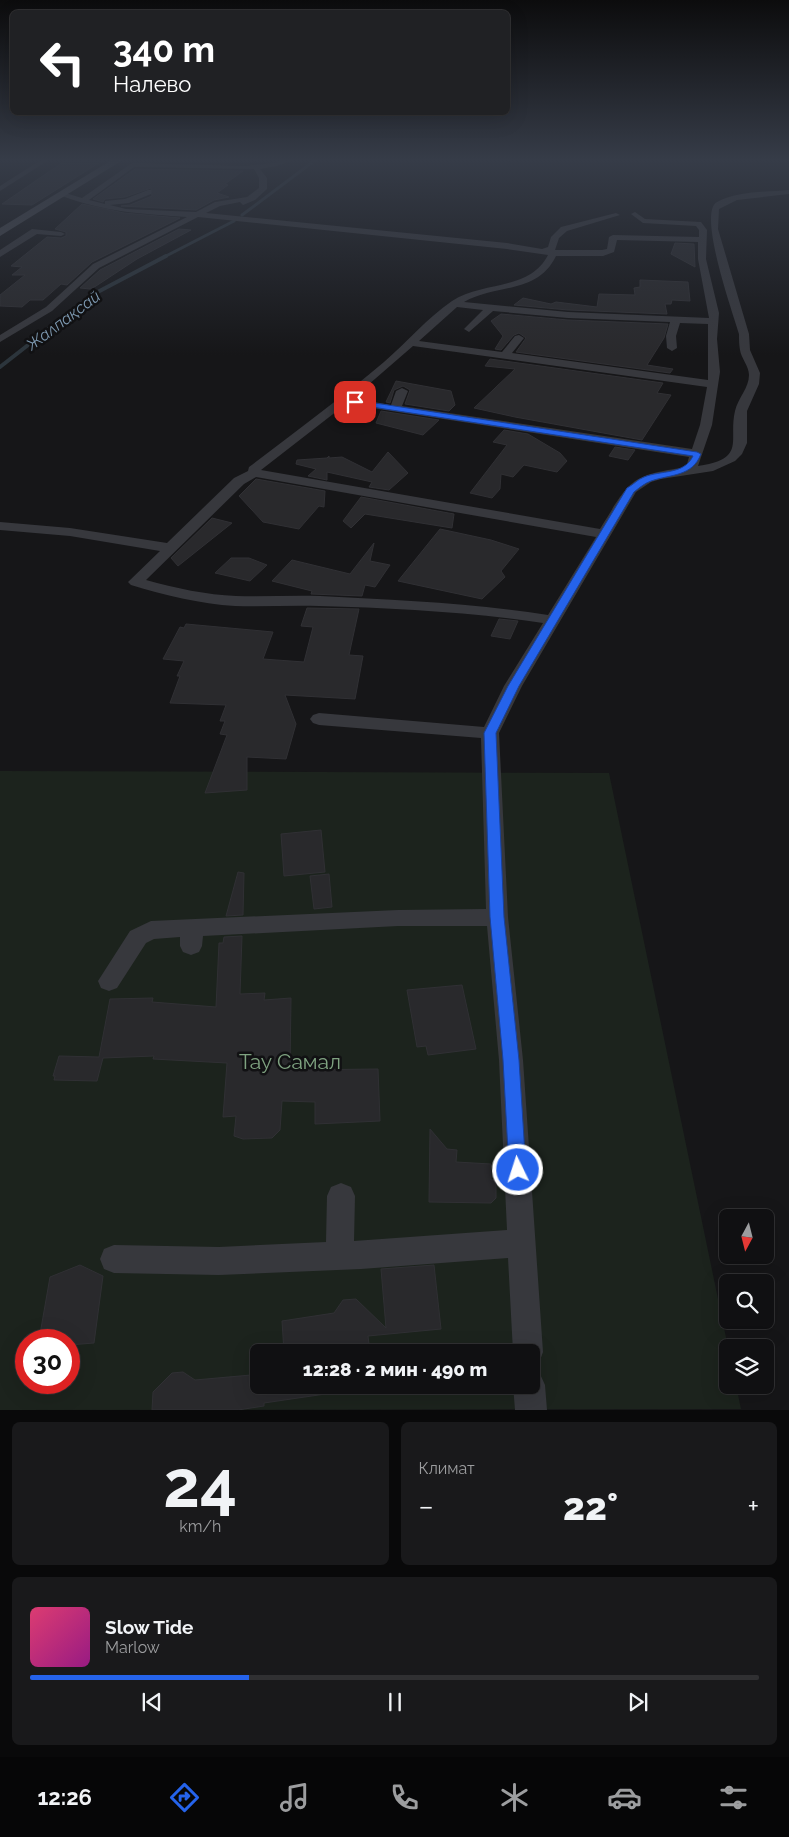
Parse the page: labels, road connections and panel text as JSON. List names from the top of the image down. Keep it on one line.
{"water":["Жалпақсай"],"parks":["Тау Самал"],"north":"bottom","page":{"turn":["340 m","Налево"],"limit":"30","trip":"12:28 · 2 мин · 490 m","tile":[["24","km/h"],"Климат"],"heat":["−","22°","+"],"song":["Slow Tide","Marlow"],"tabs":"12:26"}}
